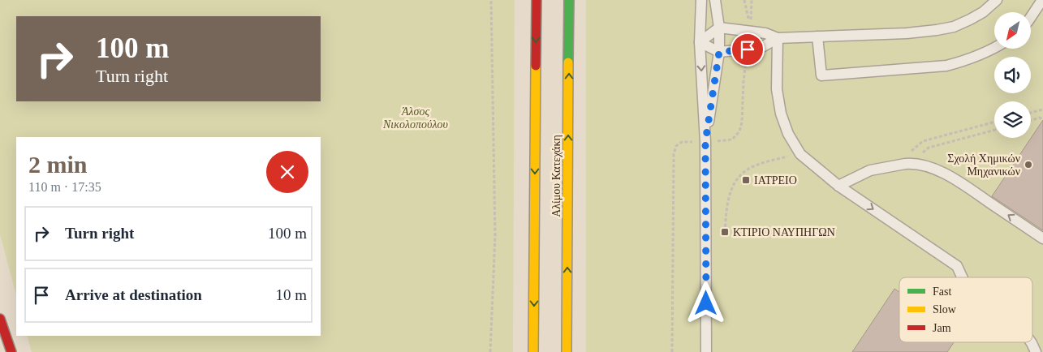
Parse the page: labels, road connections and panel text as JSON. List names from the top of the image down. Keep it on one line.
{"streets":{"main road":["Αλίμου Κατεχάκη"]},"parks":["Άλσος Νικολοπούλου"],"places":{"other":["Σχολή Χημικών Μηχανικών"],"transit":["ΙΑΤΡΕΙΟ","ΚΤΙΡΙΟ ΝΑΥΠΗΓΩΝ"]},"legend":["Fast","Slow","Jam"],"north":"bottom left","page":{"turn":["100 m","Turn right"],"heading":["2 min","110 m · 17:35"],"list":[{"name":"Turn right","value":"100 m"},{"name":"Arrive at destination","value":"10 m"}]}}
